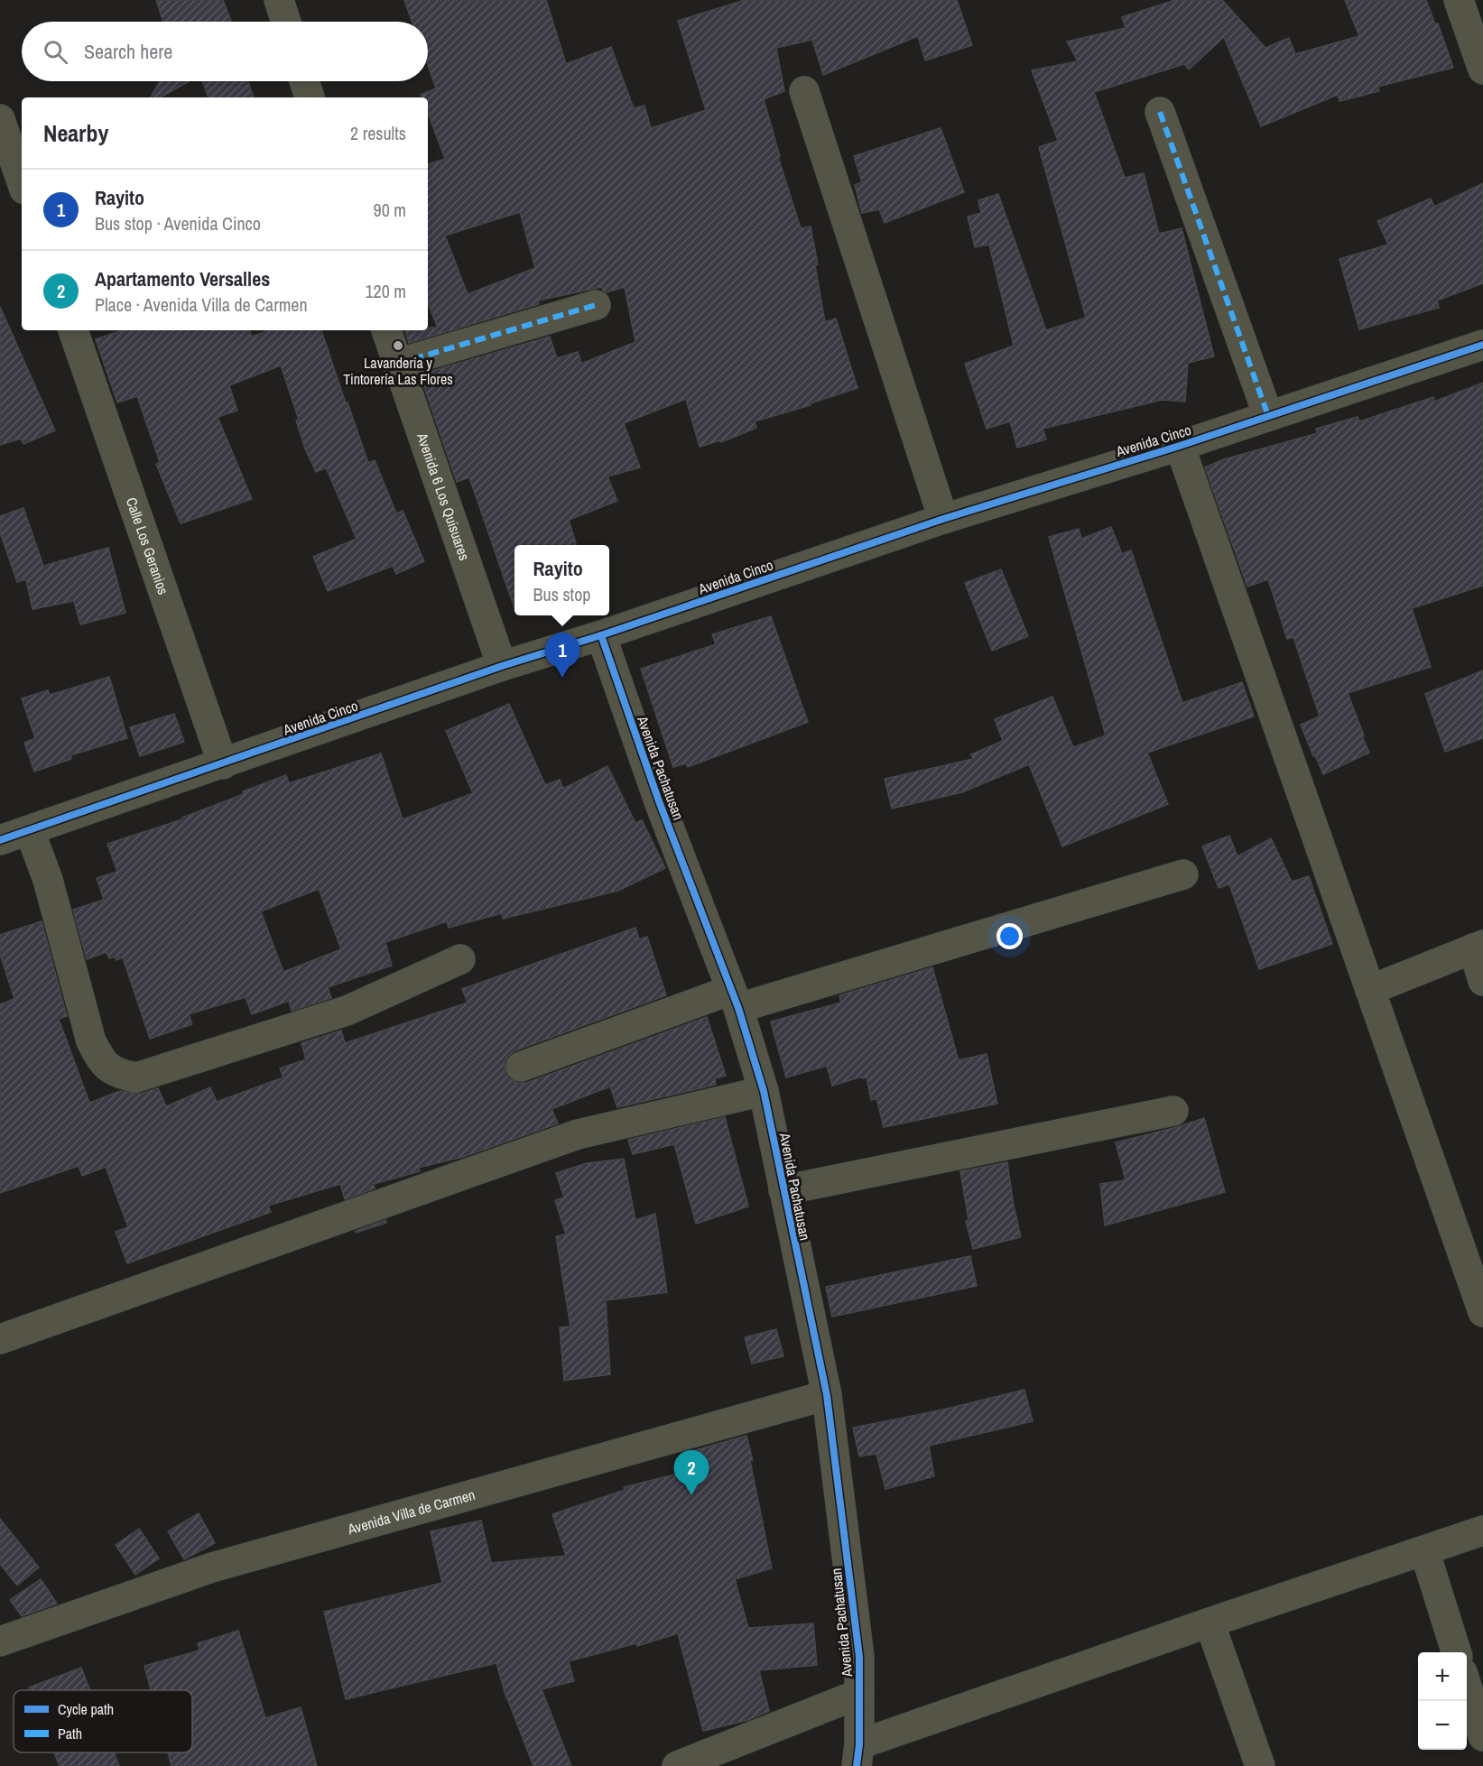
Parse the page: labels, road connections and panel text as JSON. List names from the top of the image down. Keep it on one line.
{"streets":{"street":["Avenida Cinco","Avenida 6 Los Quisuares","Calle Los Geranios","Avenida Pachatusan","Avenida Villa de Carmen"]},"crossings":[["Avenida Cinco","Avenida 6 Los Quisuares"],["Avenida Cinco","Calle Los Geranios"],["Avenida Cinco","Avenida Pachatusan"],["Avenida Pachatusan","Avenida Villa de Carmen"]],"places":["Lavandería y Tintorería Las Flores"],"legend":["Cycle path","Path"],"page":{"search":"Search here","heading":["Nearby","2 results"],"list":[{"mark":"1","name":"Rayito","note":"Bus stop · Avenida Cinco","value":"90 m"},{"mark":"2","name":"Apartamento Versalles","note":"Place · Avenida Villa de Carmen","value":"120 m"}],"popup":["Rayito","Bus stop"],"pins":["1","2"],"map_buttons":["+","−"]}}
